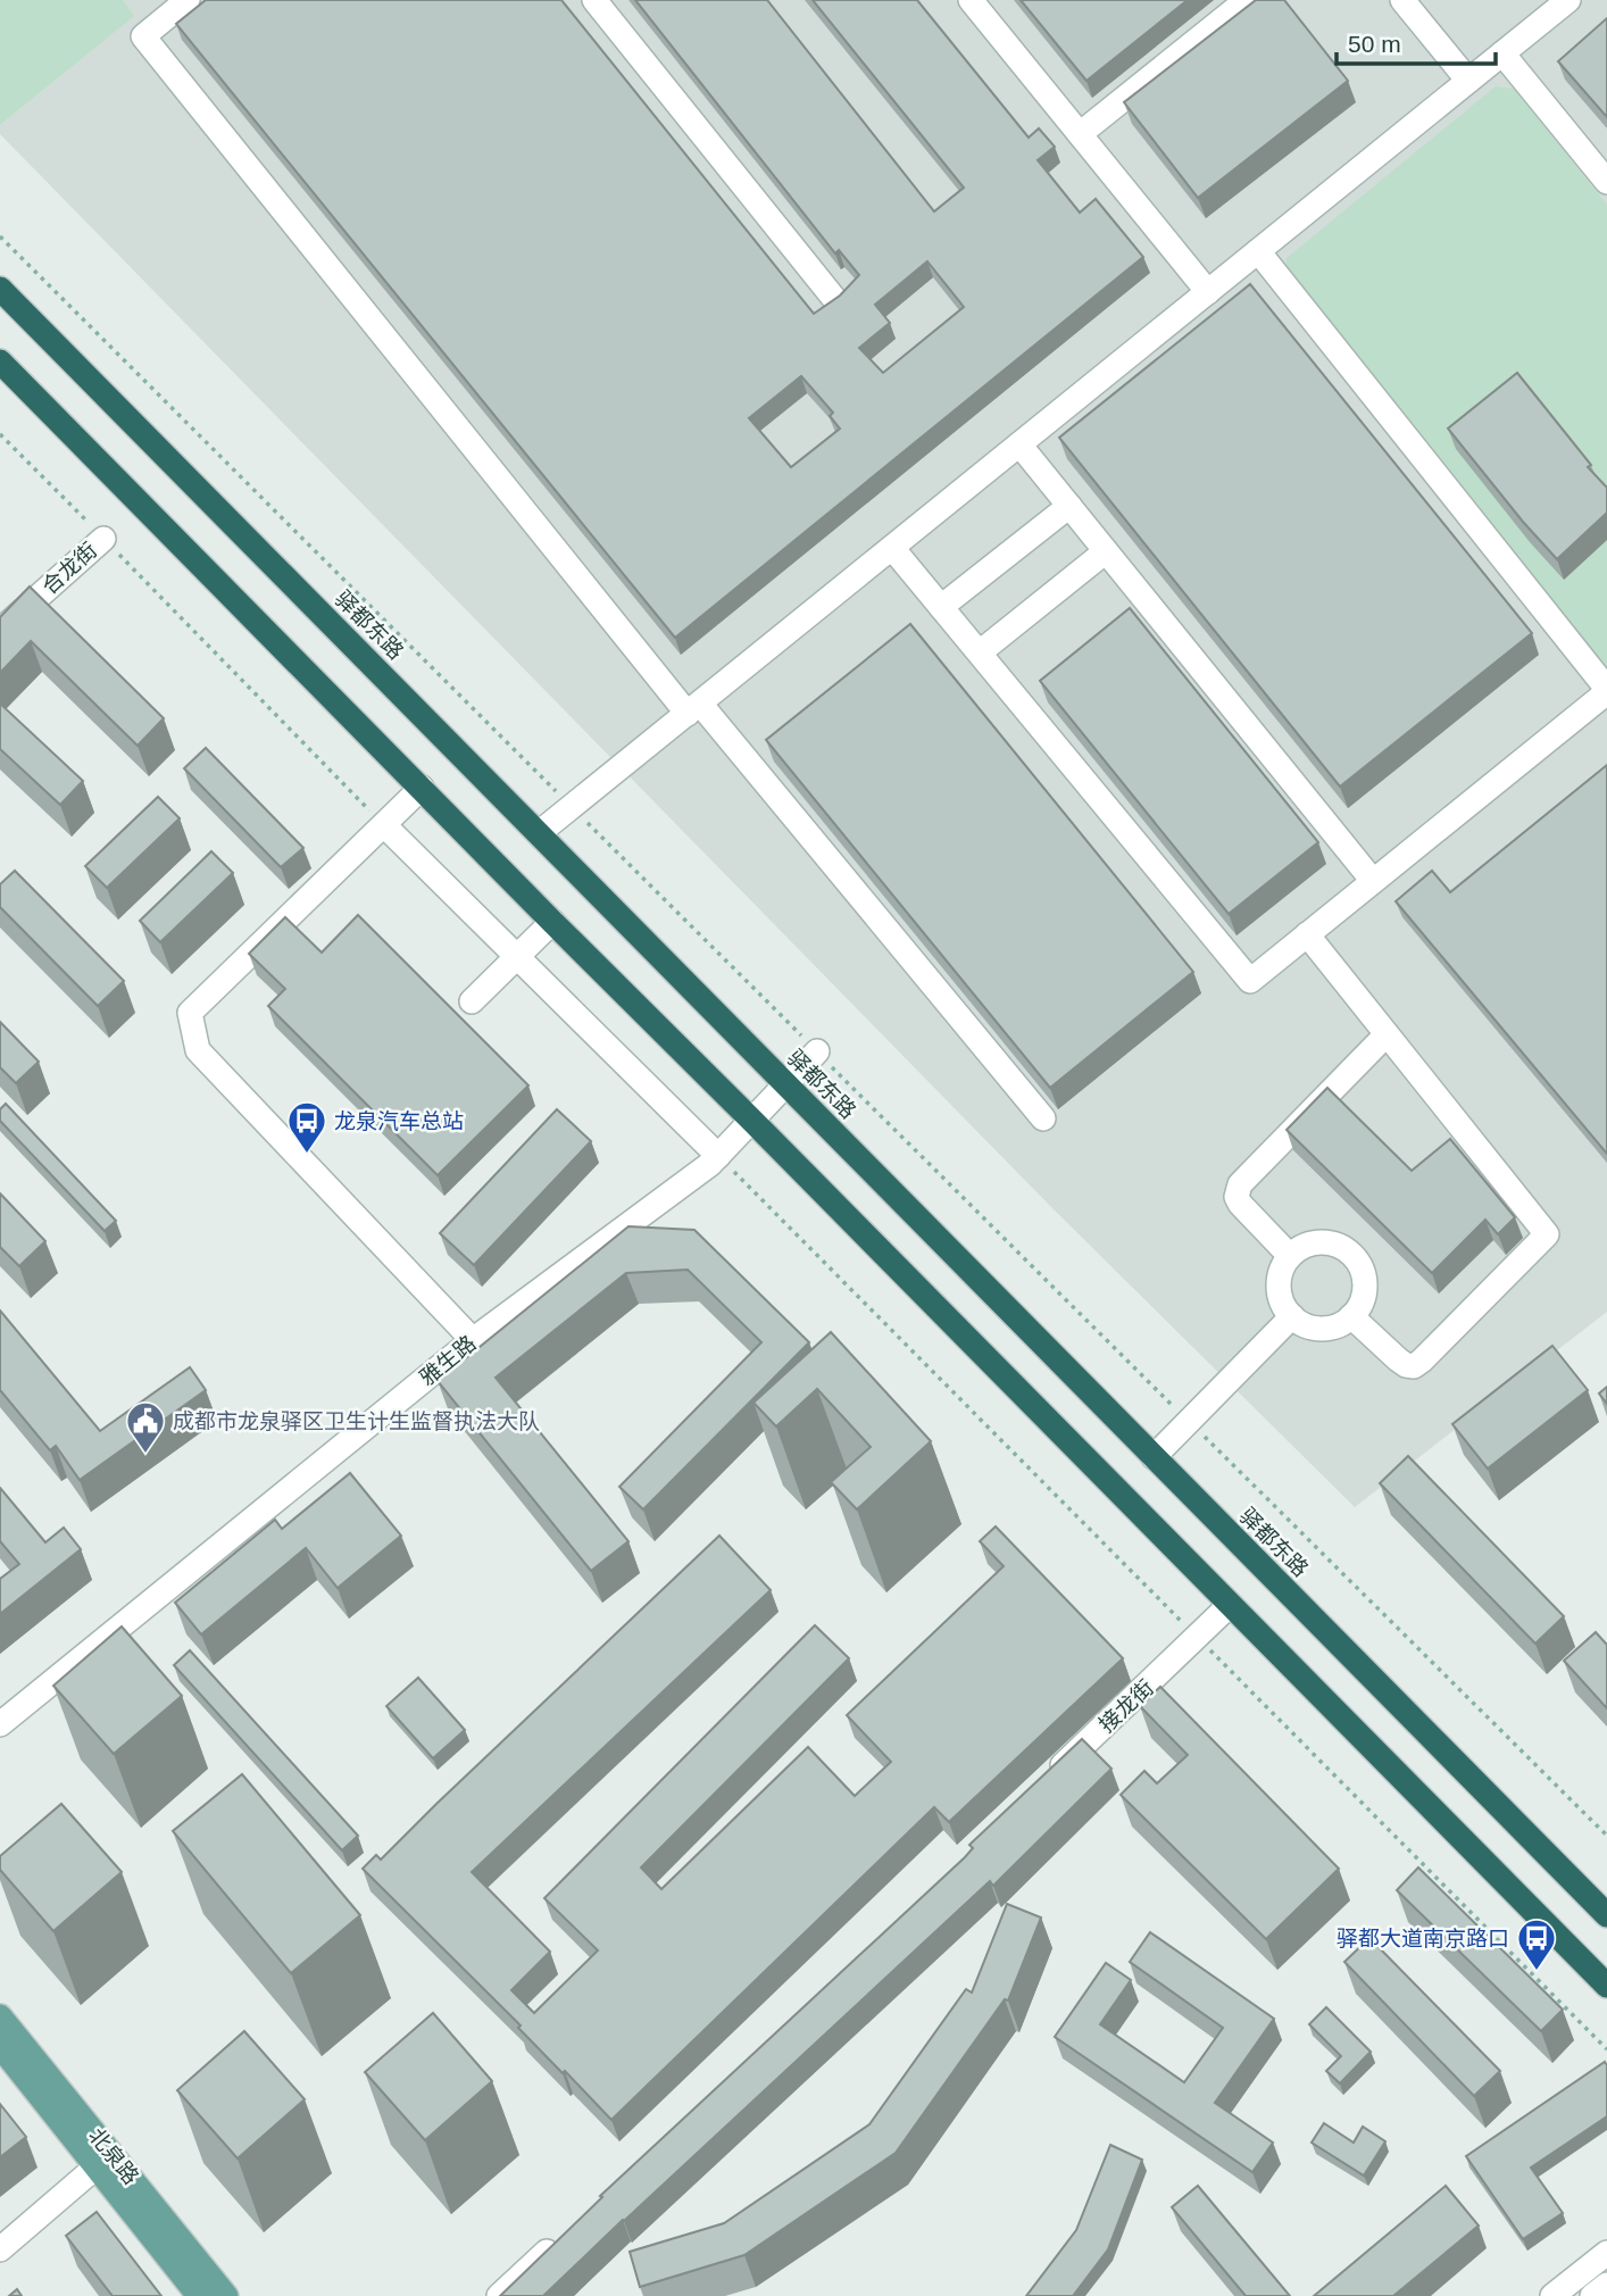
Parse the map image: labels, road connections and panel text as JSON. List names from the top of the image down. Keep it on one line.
{"streets":{"highway":["驿都东路"],"main road":["北泉路"],"street":["合龙街","雅生路","接龙街"]},"crossings":[["驿都东路","雅生路"]],"places":{"bus stop":["龙泉汽车总站","驿都大道南京路口"],"public building":["成都市龙泉驿区卫生计生监督执法大队"]},"scale_bar":"50 m"}
